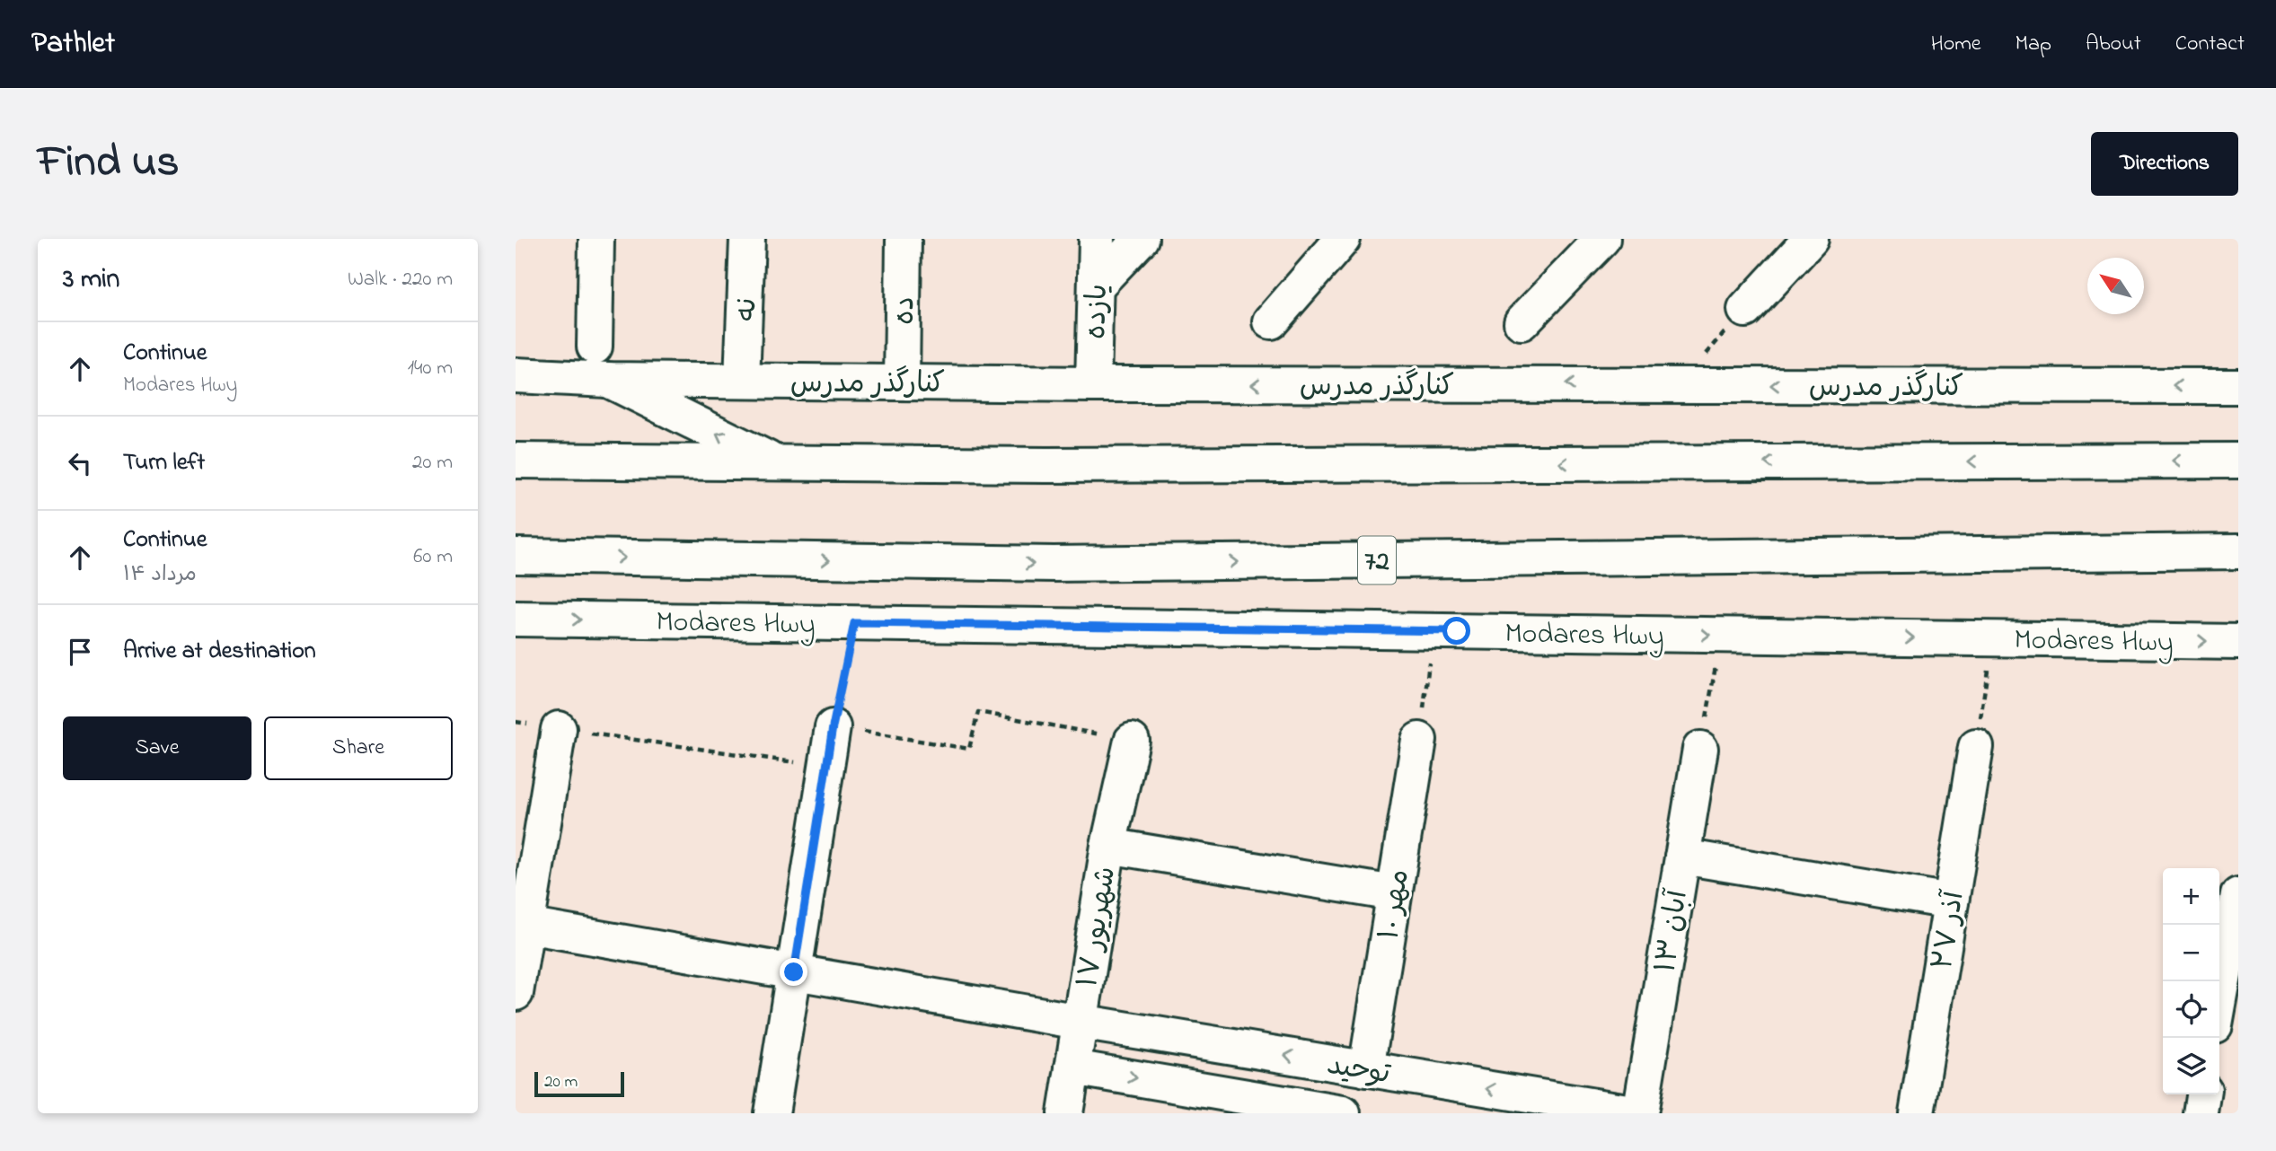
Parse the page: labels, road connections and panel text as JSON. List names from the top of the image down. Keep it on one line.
{"streets":{"main road":["نه","ده","یازده","کنارگذر مدرس","72","Modares Hwy","۱۰ مهر","۱۷ شهریور","۲۷ آذر","۱۳ آبان","توحید"]},"crossings":[["نه","کنارگذر مدرس"],["ده","کنارگذر مدرس"],["یازده","کنارگذر مدرس"],["۱۰ مهر","توحید"],["۱۷ شهریور","توحید"],["۱۳ آبان","توحید"]],"scale_bar":"20 m","north":"top left","page":{"header":"Pathlet","nav":["Home","Map","About","Contact"],"title":"Find us","buttons":["Directions",["Save","Share"]],"heading":["3 min","Walk · 220 m"],"list":[["Continue","Modares Hwy","140 m"],["Turn left","20 m"],["Continue","۱۴ مرداد","60 m"],"Arrive at destination"],"map_buttons":["+","−"],"scale":"20 m"}}
